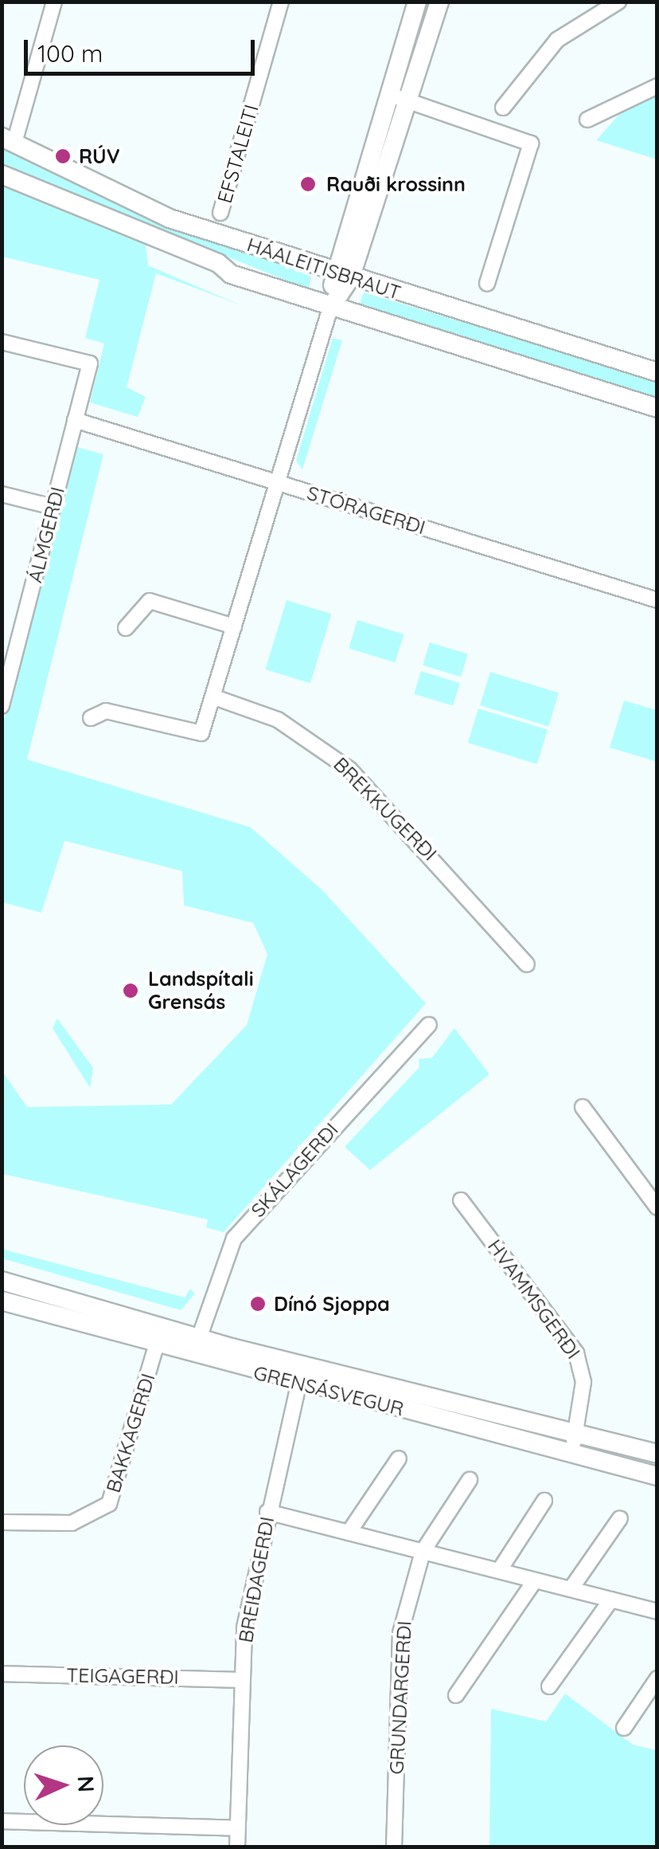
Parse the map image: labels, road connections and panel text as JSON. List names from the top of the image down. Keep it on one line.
{"streets":{"main road":["HÁALEITISBRAUT","GRENSÁSVEGUR"],"street":["EFSTALEITI","STÓRAGERÐI","ÁLMGERÐI","BREKKUGERÐI","SKÁLAGERÐI","HVAMMSGERÐI","BAKKAGERÐI","BREIÐAGERÐI","TEIGAGERÐI","GRUNDARGERÐI"]},"crossings":[["STÓRAGERÐI","ÁLMGERÐI"],["SKÁLAGERÐI","GRENSÁSVEGUR"],["HVAMMSGERÐI","GRENSÁSVEGUR"],["GRENSÁSVEGUR","BAKKAGERÐI"],["GRENSÁSVEGUR","BREIÐAGERÐI"],["BREIÐAGERÐI","TEIGAGERÐI"]],"places":["RÚV","Rauði krossinn","Landspítali Grensás","Dínó Sjoppa"],"scale_bar":"100 m","north":"right"}
